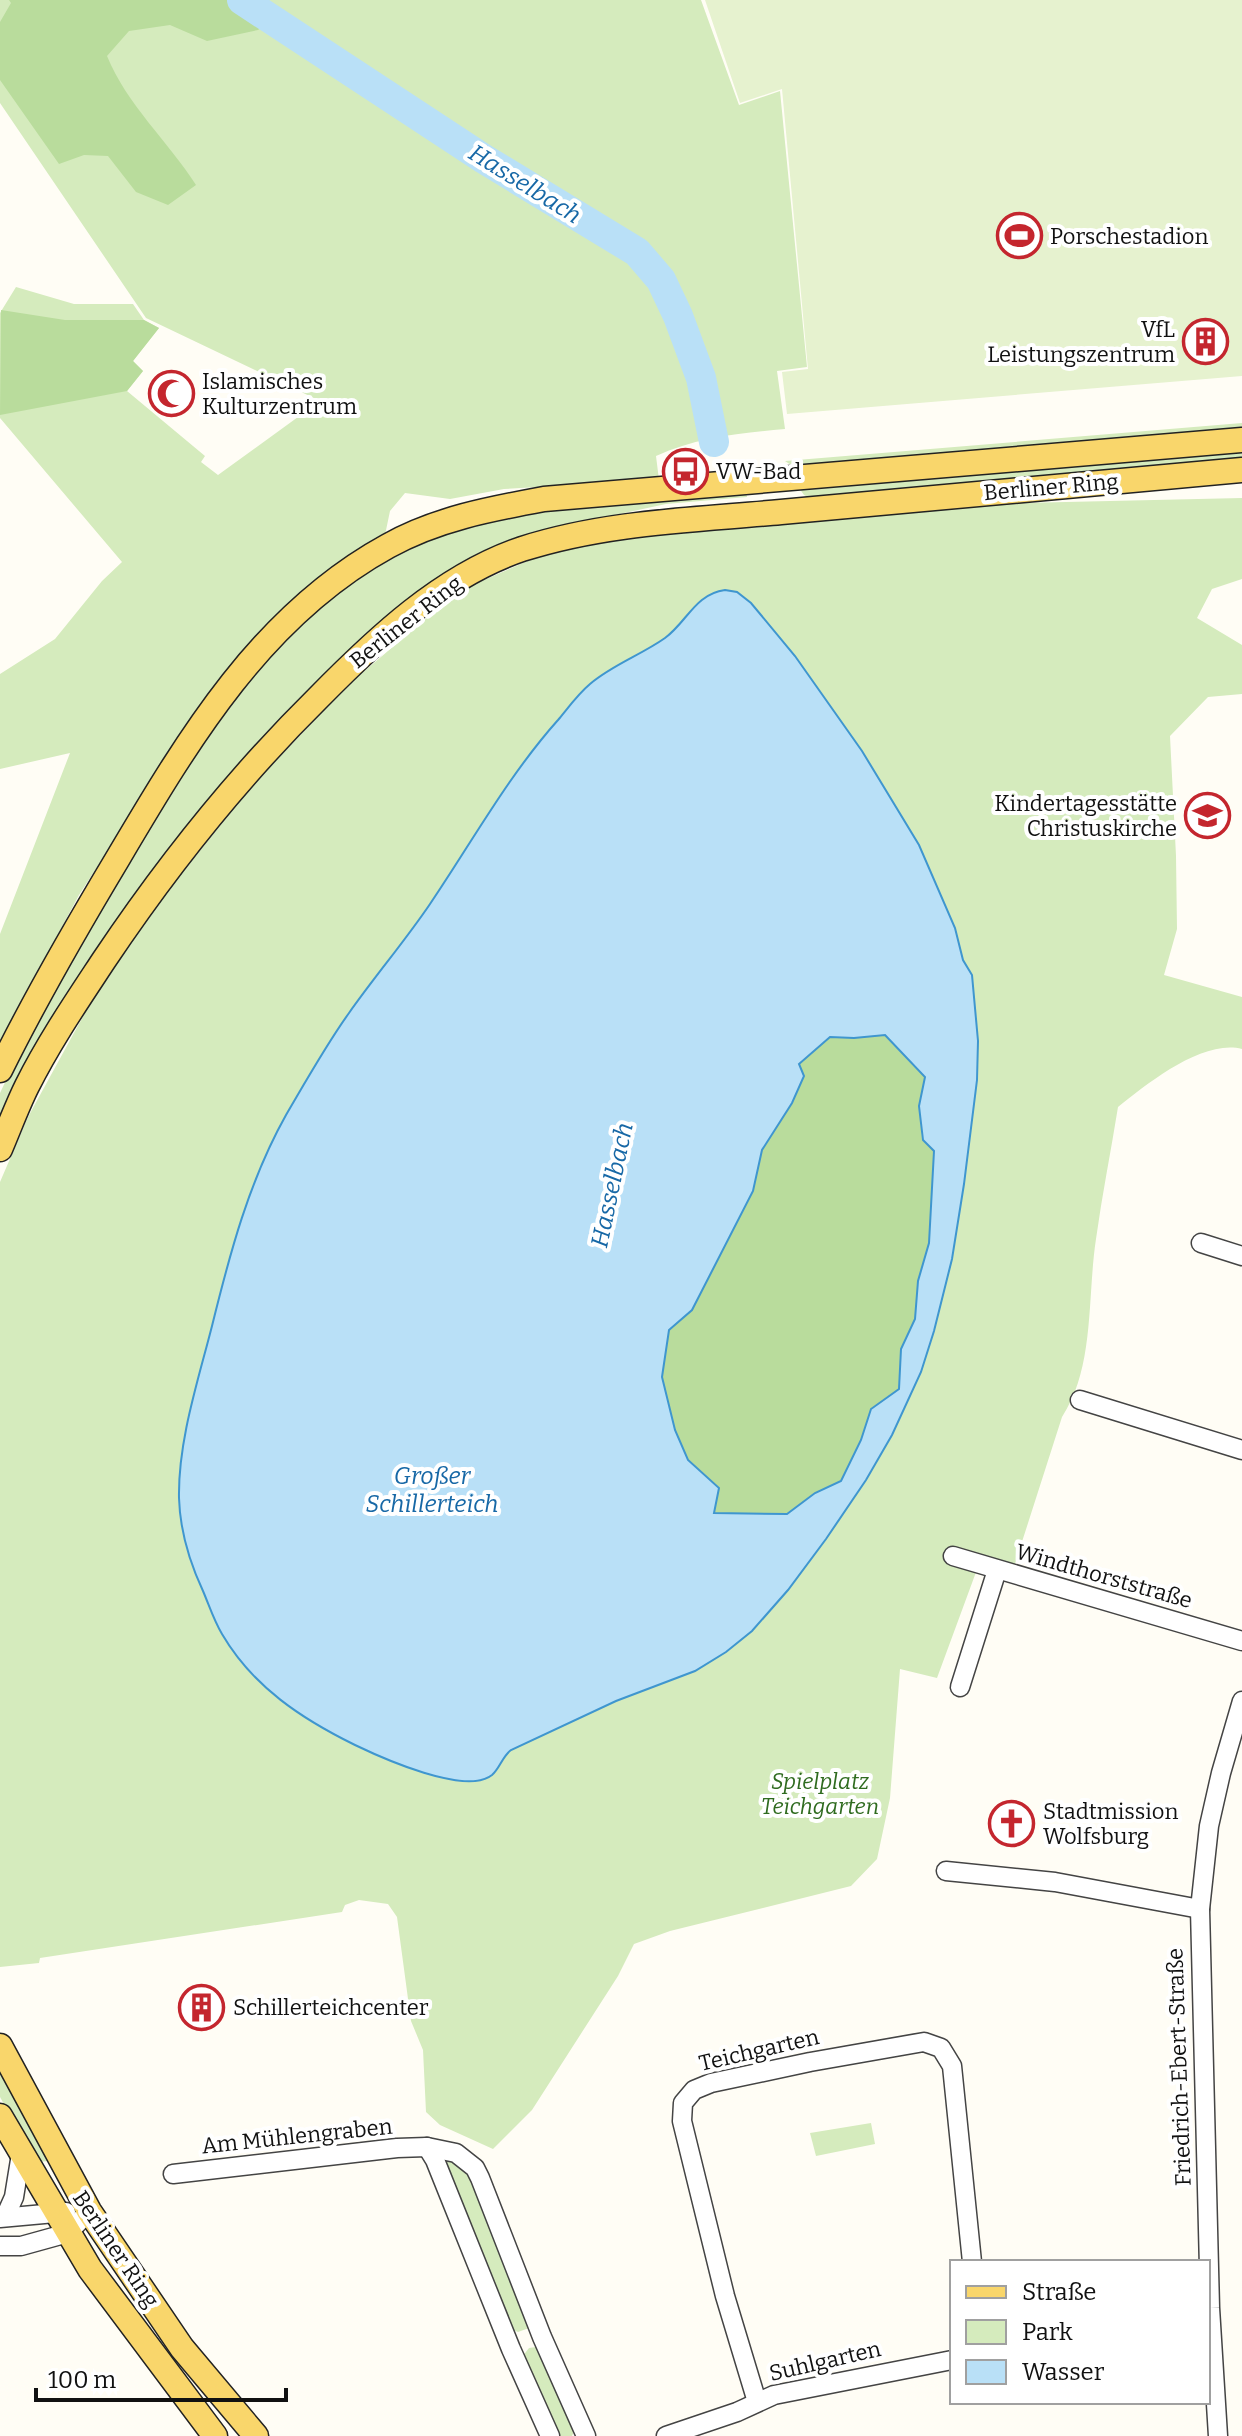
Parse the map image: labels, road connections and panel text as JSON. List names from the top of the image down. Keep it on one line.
{"streets":{"main road":["Berliner Ring"],"street":["Windthorststraße","Teichgarten","Friedrich-Ebert-Straße","Am Mühlengraben","Suhlgarten"]},"crossings":[["Teichgarten","Suhlgarten"]],"water":["Hasselbach","Großer Schillerteich"],"parks":["Spielplatz Teichgarten"],"places":{"sports":["Porschestadion"],"building":["VfL Leistungszentrum","Schillerteichcenter"],"mosque":["Islamisches Kulturzentrum"],"bus stop":["VW-Bad"],"school or university":["Kindertagesstätte Christuskirche"],"church":["Stadtmission Wolfsburg"]},"legend":["Straße","Park","Wasser"],"scale_bar":"100 m"}
